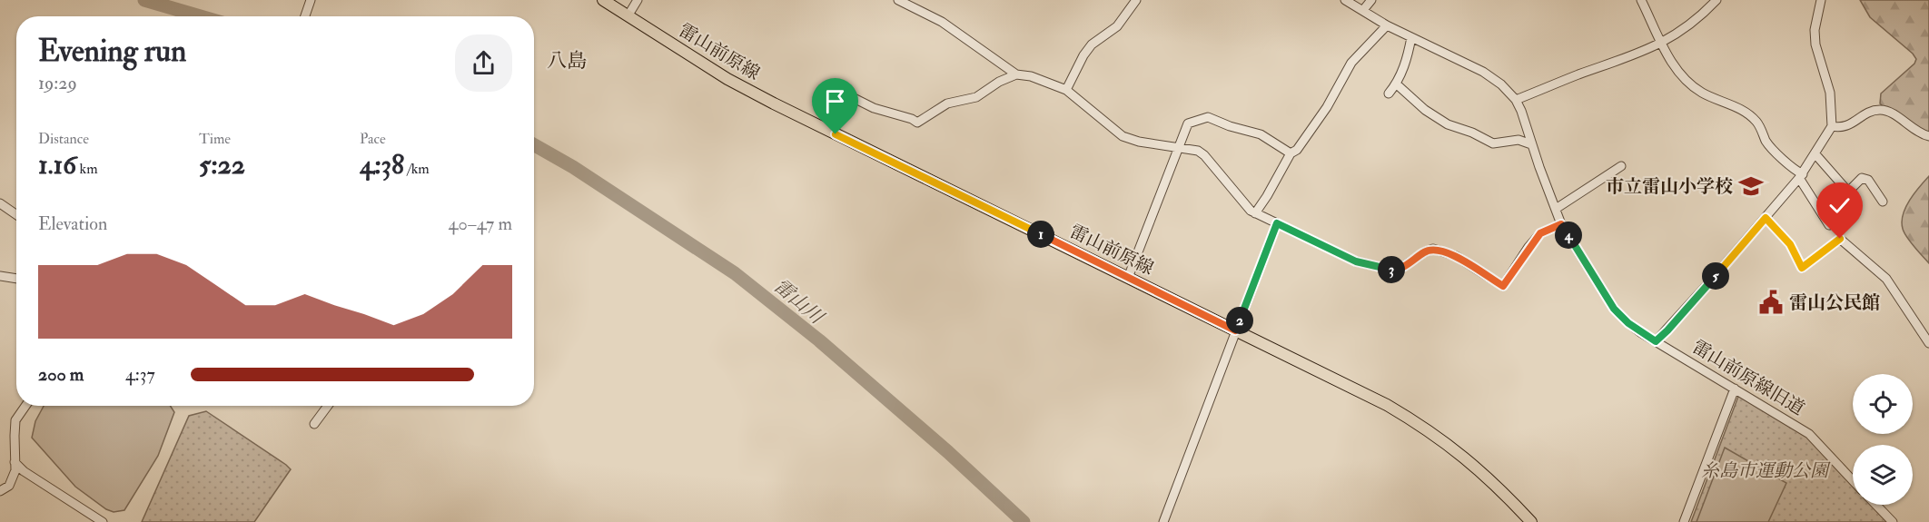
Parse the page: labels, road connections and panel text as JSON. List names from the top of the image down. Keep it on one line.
{"streets":{"main road":["雷山前原線"],"street":["雷山前原線旧道"]},"districts":["八島"],"water":["雷山川"],"parks":["糸島市運動公園"],"places":{"school or university":["市立雷山小学校"],"public building":["雷山公民館"]},"page":{"heading":["Evening run","19:29"],"stats":[["Distance","1.16 km"],["Time","5:22"],["Pace","4:38 /km"]],"chart":["Elevation","40–47 m"],"pins":["1","4","3","5","2"],"list":[{"name":"200 m","note":"4:37"}]}}
